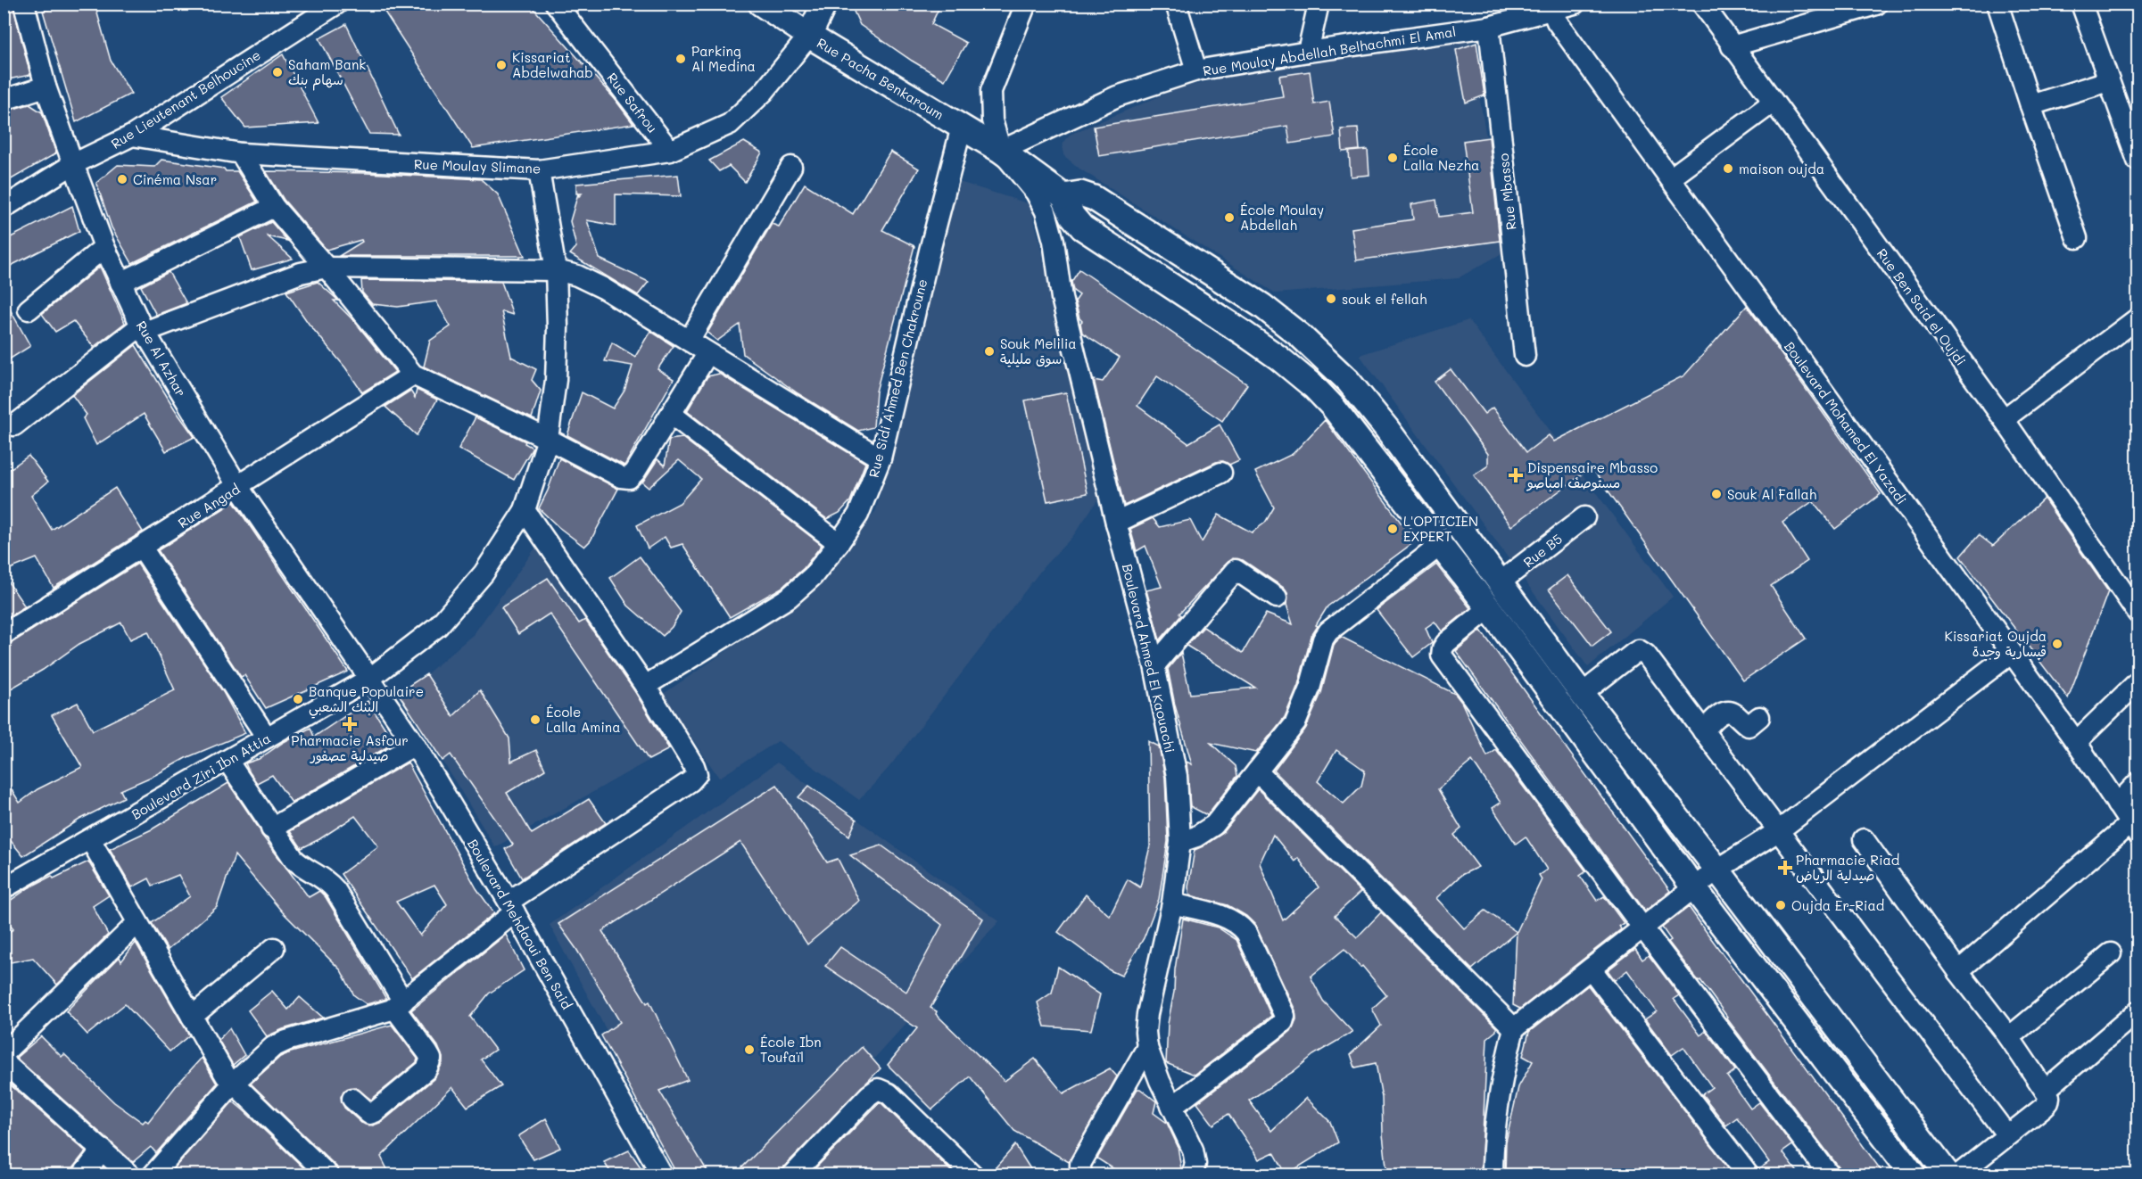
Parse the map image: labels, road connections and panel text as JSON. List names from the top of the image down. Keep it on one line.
{"streets":{"main road":["Rue Pacha Benkaroum"],"street":["Rue Moulay Abdellah Belhachmi El Amal","Rue Lieutenant Belhoucine","Rue Safrou","Rue Moulay Slimane","Rue Mbasso","Rue Ben Said el Oujdi","Rue Al Azhar","Rue Sidi Ahmed Ben Chakroune","Boulevard Mohamed El Yazadi","Rue Angad","Rue B5","Boulevard Ahmed El Kaouachi","Boulevard Ziri Ibn Attia","Boulevard Mehdaoui Ben Said"]},"crossings":[["Rue Moulay Abdellah Belhachmi El Amal","Rue Pacha Benkaroum"],["Rue Moulay Abdellah Belhachmi El Amal","Rue Mbasso"],["Rue Moulay Abdellah Belhachmi El Amal","Boulevard Mohamed El Yazadi"],["Rue Moulay Abdellah Belhachmi El Amal","Boulevard Ahmed El Kaouachi"],["Rue Pacha Benkaroum","Rue Moulay Slimane"],["Rue Pacha Benkaroum","Rue Sidi Ahmed Ben Chakroune"],["Rue Pacha Benkaroum","Boulevard Ahmed El Kaouachi"],["Rue Lieutenant Belhoucine","Rue Moulay Slimane"],["Rue Lieutenant Belhoucine","Rue Al Azhar"],["Rue Safrou","Rue Moulay Slimane"],["Rue Moulay Slimane","Boulevard Ziri Ibn Attia"],["Rue Al Azhar","Rue Angad"],["Rue Al Azhar","Boulevard Ziri Ibn Attia"],["Rue Al Azhar","Boulevard Mehdaoui Ben Said"],["Boulevard Ziri Ibn Attia","Boulevard Mehdaoui Ben Said"]],"places":{"other":["Parking Al Medina","Kissariat Abdelwahab","Saham Bank سهام بنك","École Lalla Nezha","maison oujda","Cinéma Nsar","École Moulay Abdellah","souk el fellah","Souk Melilia سوق مليلية","Souk Al Fallah","L'OPTICIEN EXPERT","Kissariat Oujda قيسارية وجدة","Banque Populaire البنك الشعبي","École Lalla Amina","Oujda Er-Riad","École Ibn Toufaïl"],"health":["Dispensaire Mbasso مستوصف امباصو","Pharmacie Asfour صيدلية عصفور","Pharmacie Riad صيدلية الرياض"]}}
